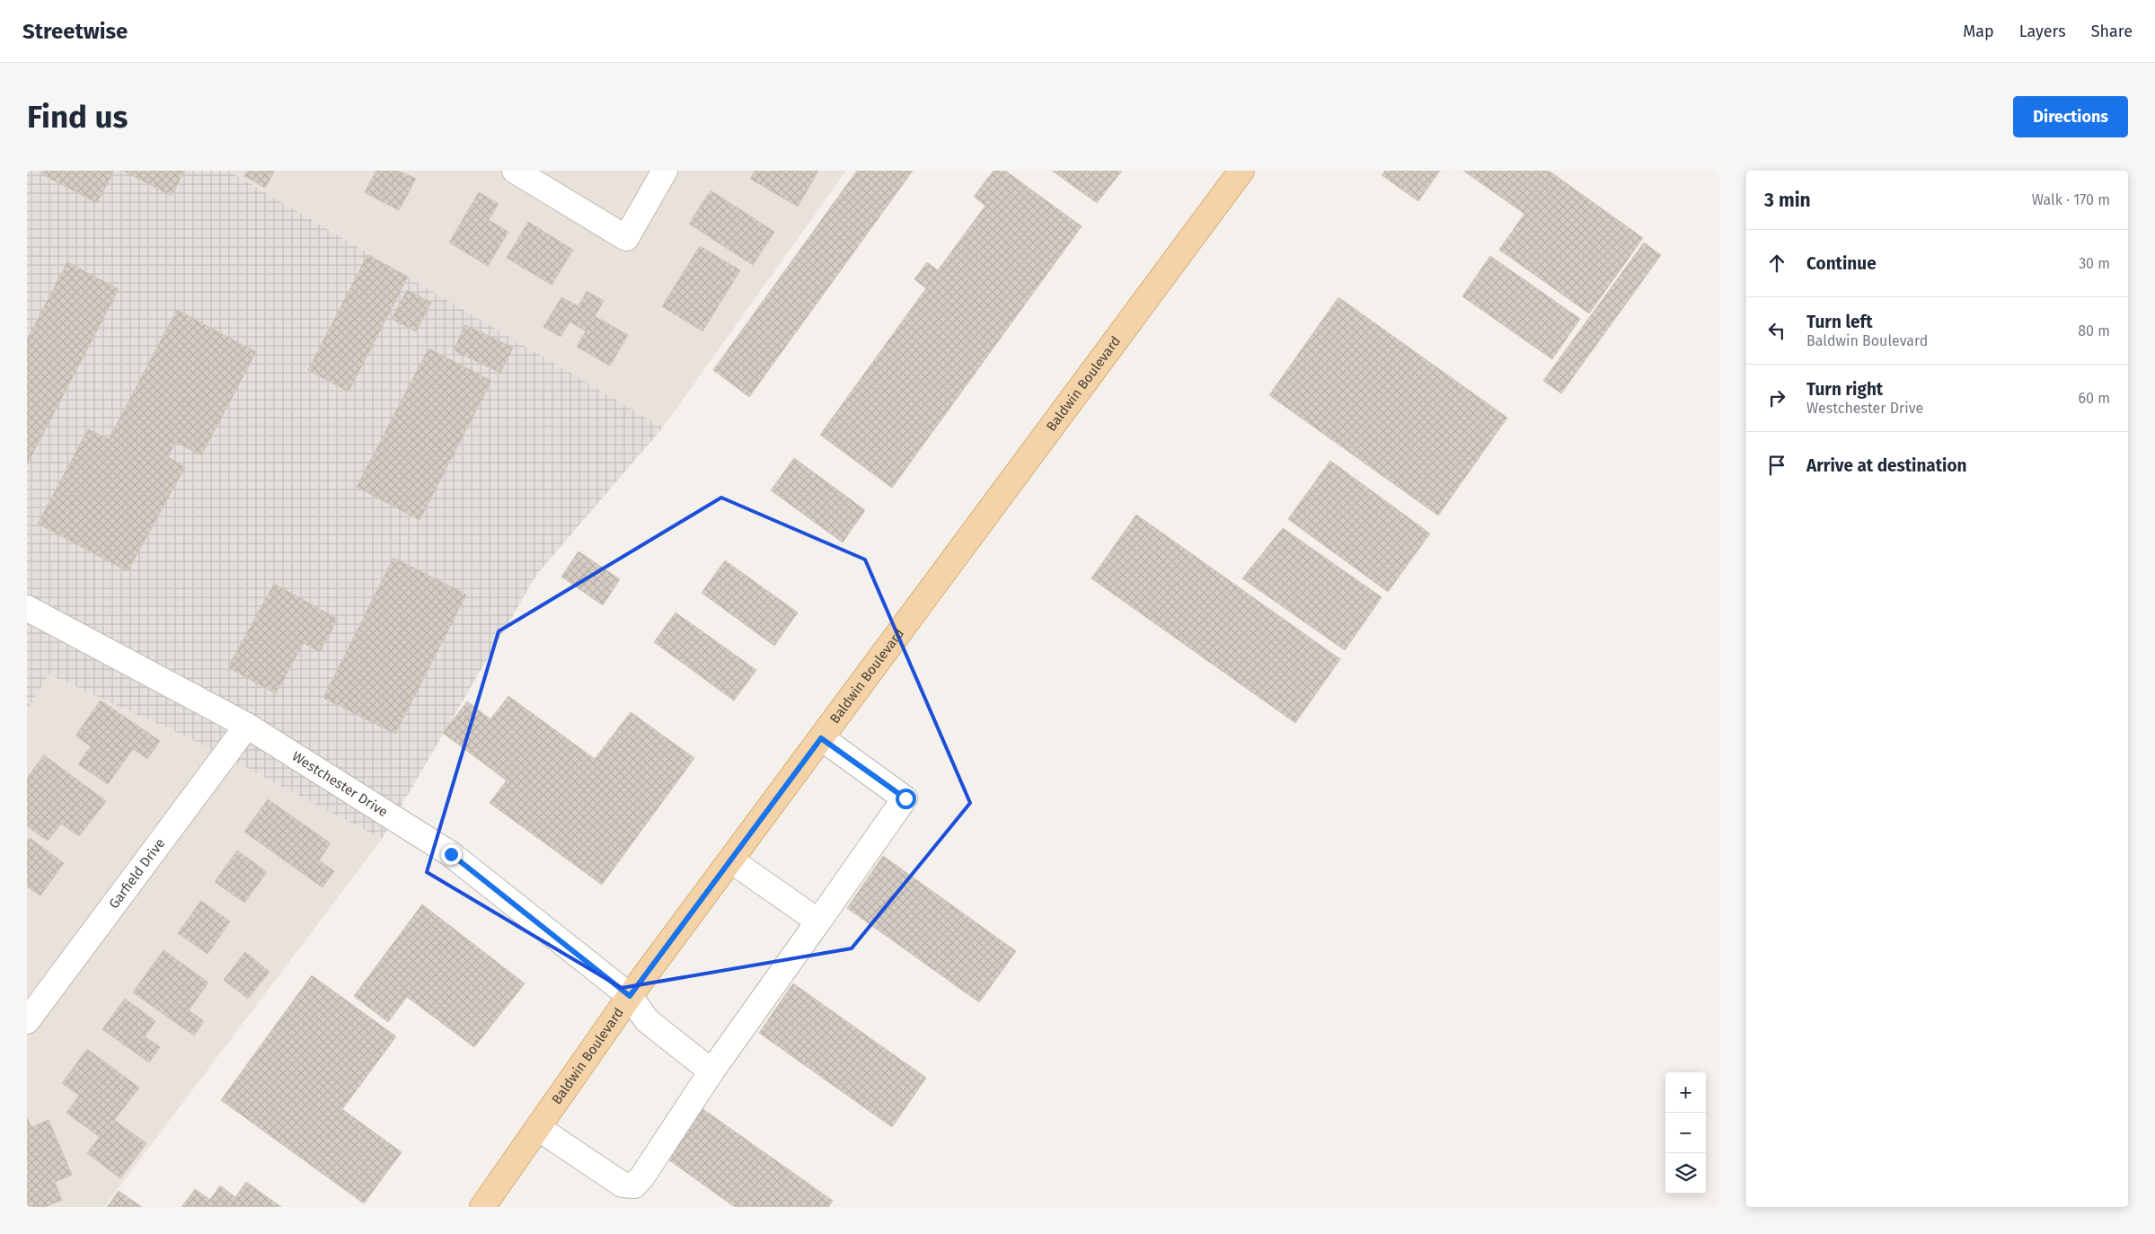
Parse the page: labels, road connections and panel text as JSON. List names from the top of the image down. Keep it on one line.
{"streets":{"main road":["Baldwin Boulevard"],"street":["Westchester Drive","Garfield Drive"]},"crossings":[["Baldwin Boulevard","Westchester Drive"],["Westchester Drive","Garfield Drive"]],"page":{"header":"Streetwise","nav":["Map","Layers","Share"],"buttons":"Directions","title":"Find us","heading":["3 min","Walk · 170 m"],"list":[["Continue","30 m"],["Turn left","Baldwin Boulevard","80 m"],["Turn right","Westchester Drive","60 m"],"Arrive at destination"],"map_buttons":["+","−"]}}
